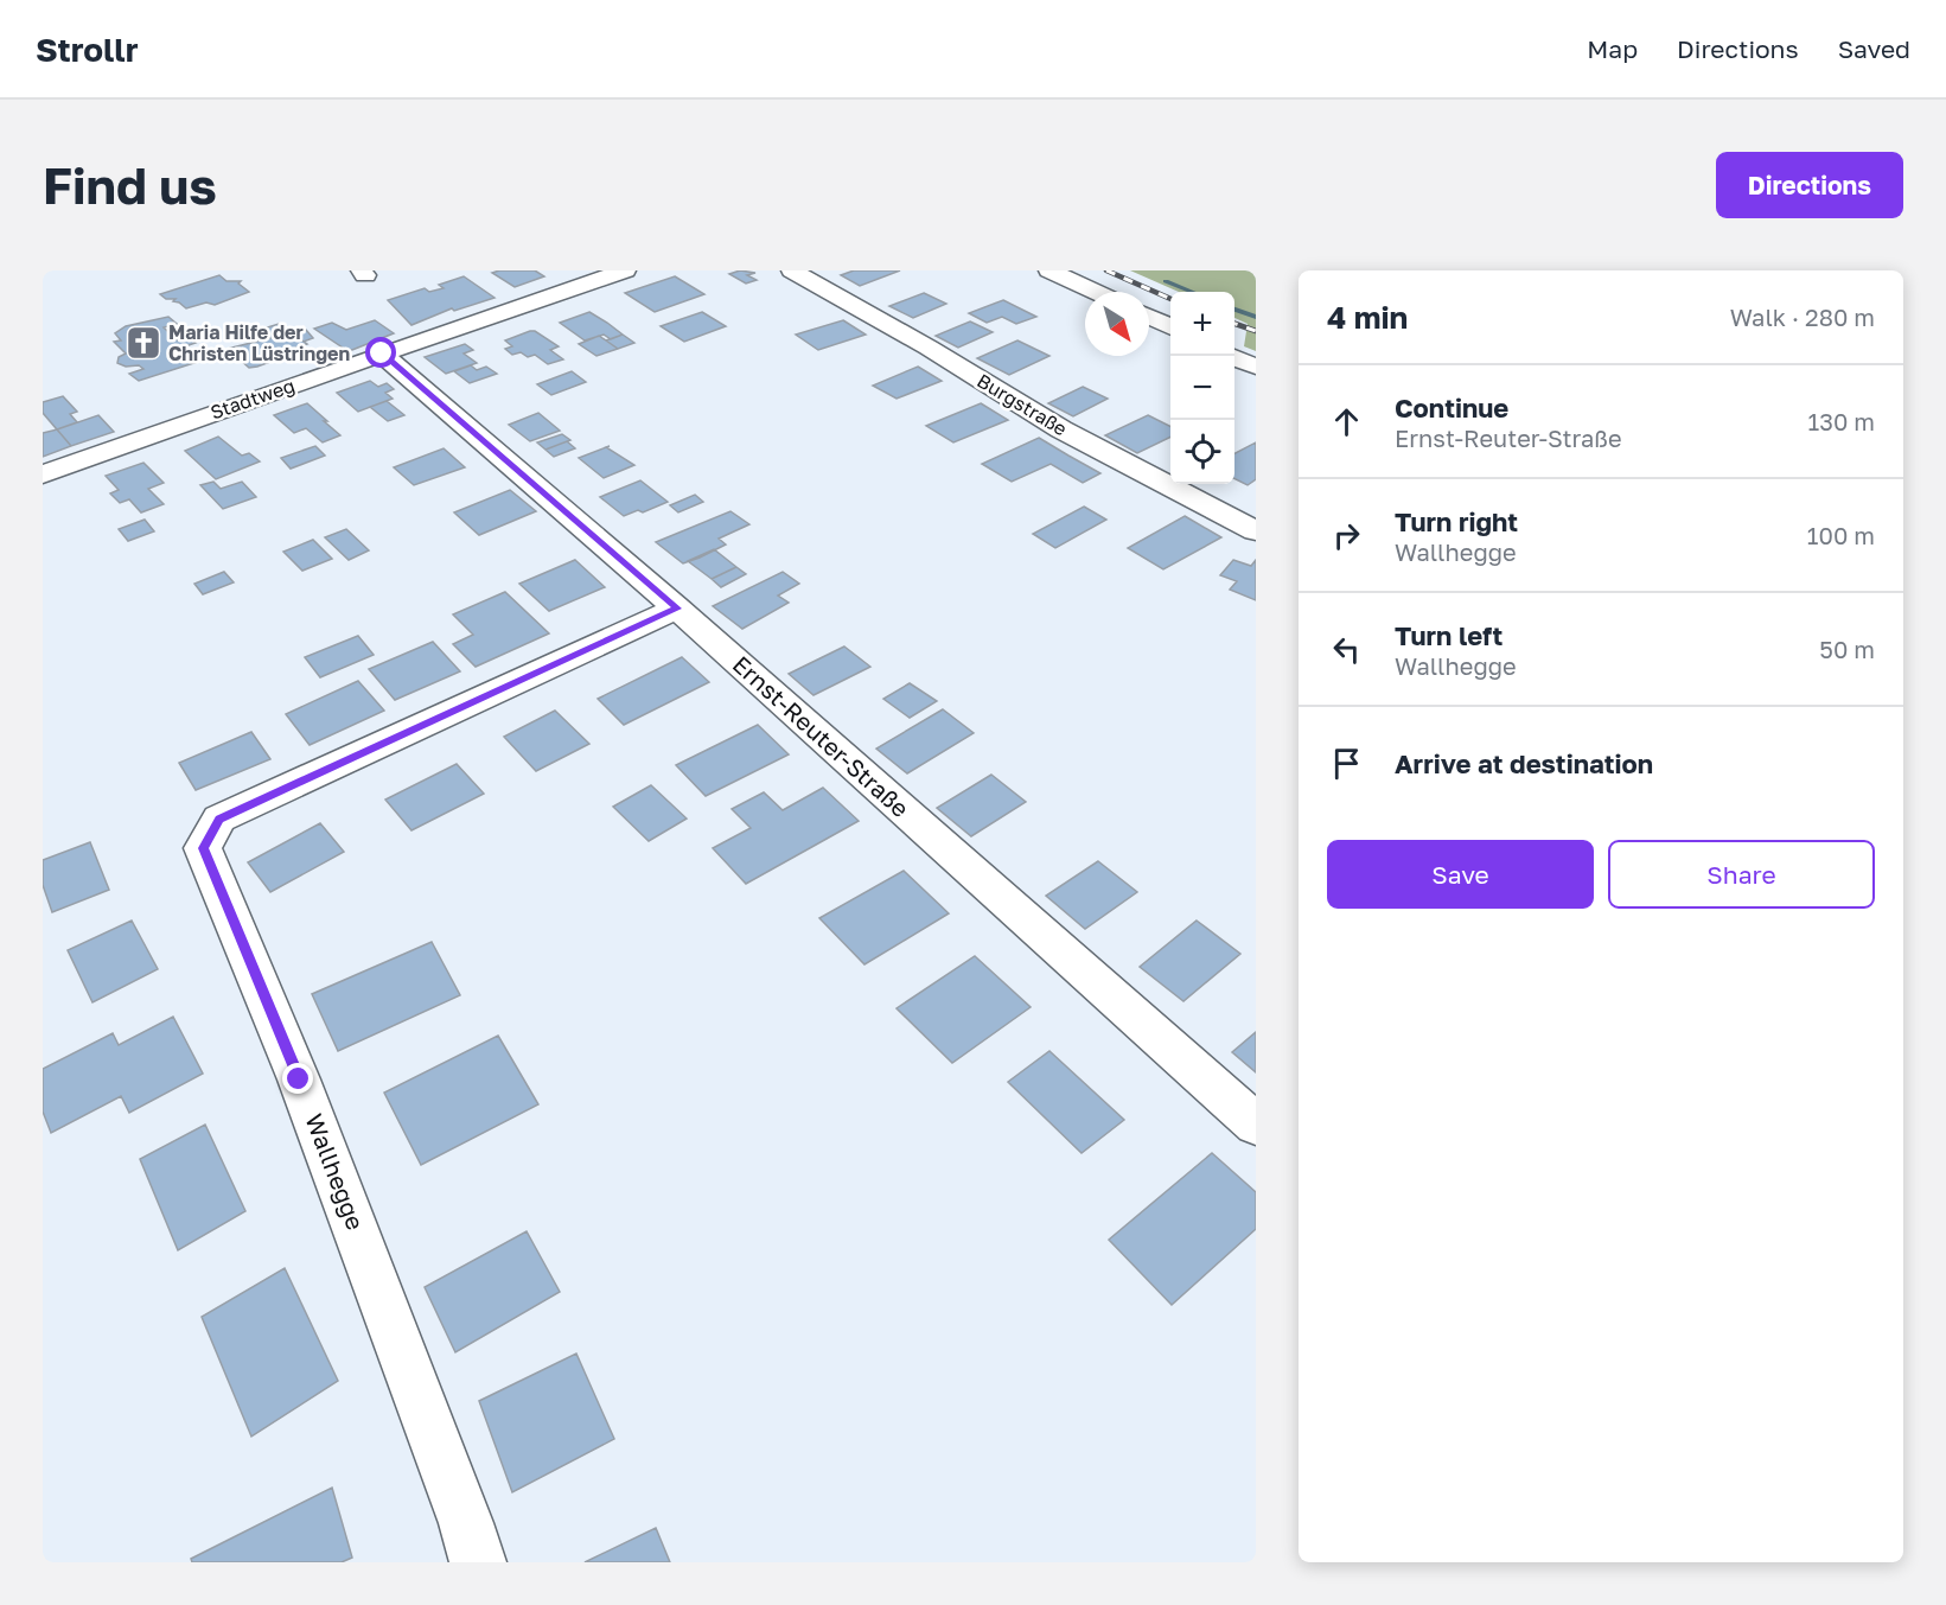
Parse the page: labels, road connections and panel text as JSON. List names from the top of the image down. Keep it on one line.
{"streets":{"street":["Stadtweg","Burgstraße","Ernst-Reuter-Straße","Wallhegge"]},"crossings":[["Stadtweg","Ernst-Reuter-Straße"],["Ernst-Reuter-Straße","Wallhegge"]],"places":{"church":["Maria Hilfe der Christen Lüstringen"]},"north":"bottom right","page":{"header":"Strollr","nav":["Map","Directions","Saved"],"buttons":["Directions",["Save","Share"]],"title":"Find us","heading":["4 min","Walk · 280 m"],"map_buttons":["+","−"],"list":[["Continue","Ernst-Reuter-Straße","130 m"],["Turn right","Wallhegge","100 m"],["Turn left","Wallhegge","50 m"],"Arrive at destination"]}}
